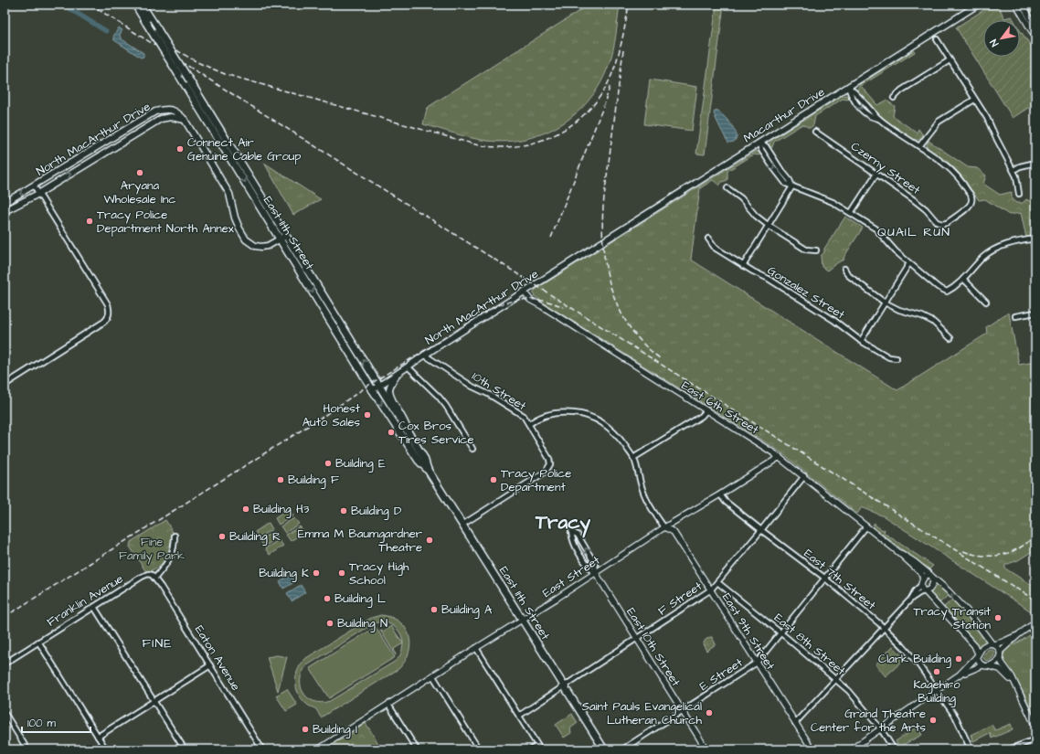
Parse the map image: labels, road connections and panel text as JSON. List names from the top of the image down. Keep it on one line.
{"streets":{"main road":["Macarthur Drive","North MacArthur Drive","East 11th Street"],"street":["Czerny Street","Gonzalez Street","10th Street","East 6th Street","East Street","East 7th Street","F Street","Franklin Avenue","East 9th Street","East 8th Street","East 10th Street","Eaton Avenue","E Street"]},"crossings":[["Macarthur Drive","North MacArthur Drive"],["North MacArthur Drive","East 11th Street"],["North MacArthur Drive","10th Street"],["North MacArthur Drive","East 6th Street"],["East 11th Street","10th Street"],["East 11th Street","East Street"],["East 11th Street","F Street"],["East 6th Street","East Street"],["East 6th Street","F Street"],["East 6th Street","E Street"],["East Street","East 7th Street"],["East Street","East 9th Street"],["East Street","East 10th Street"],["East 7th Street","F Street"],["East 7th Street","E Street"],["F Street","East 9th Street"],["F Street","East 8th Street"],["F Street","East 10th Street"],["Franklin Avenue","Eaton Avenue"],["East 9th Street","E Street"],["East 8th Street","E Street"],["East 10th Street","E Street"]],"districts":["QUAIL RUN","Tracy","FINE"],"parks":["Fine Family Park"],"places":["Connect Air Genuine Cable Group","Aryana Wholesale Inc","Tracy Police Department North Annex","Honest Auto Sales","Cox Bros Tires Service","Building E","Building F","Tracy Police Department","Building H3","Building D","Building R","Emma M Baumgardner Theatre","Building K","Tracy High School","Building L","Building A","Tracy Transit Station","Building N","Clark Building","Kagehiro Building","Saint Pauls Evangelical Lutheran Church","Grand Theatre Center for the Arts","Building I"],"scale_bar":"100 m","north":"bottom left"}
